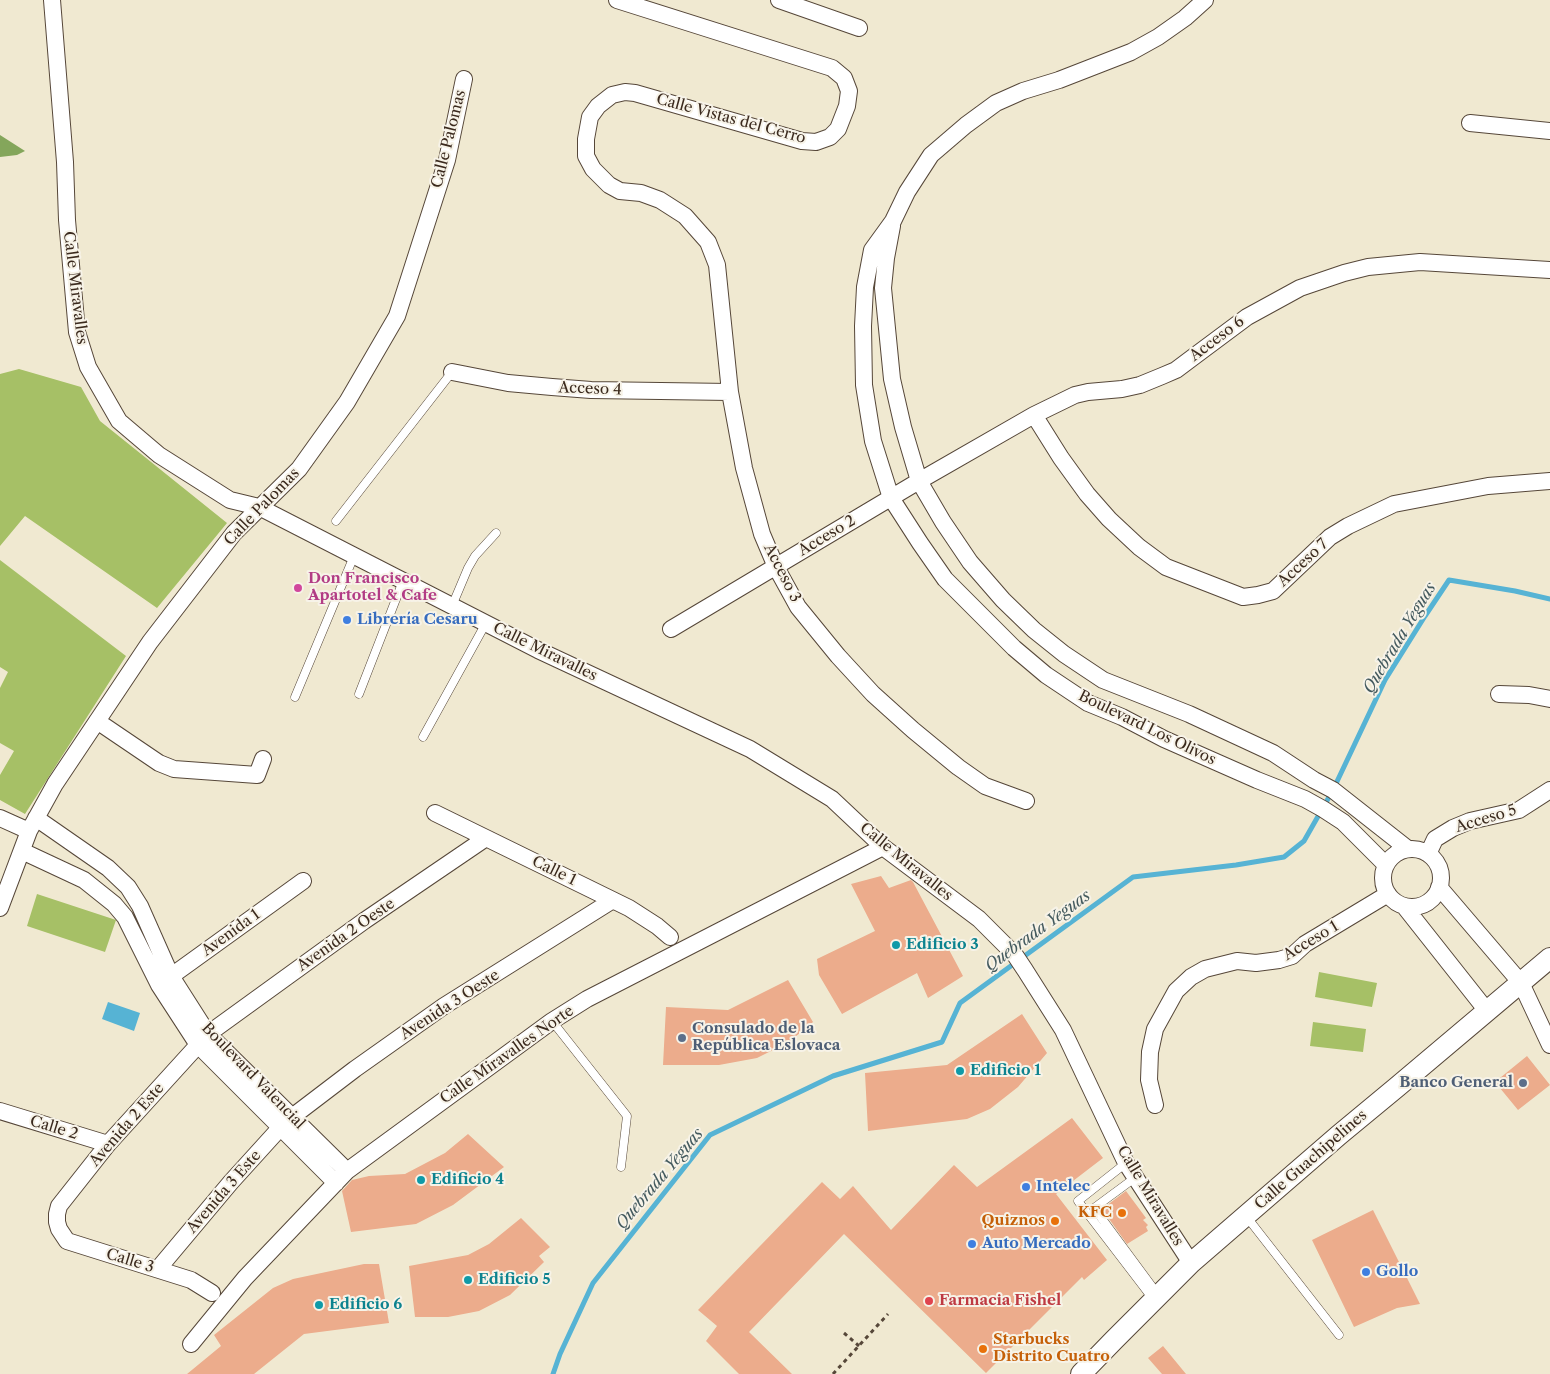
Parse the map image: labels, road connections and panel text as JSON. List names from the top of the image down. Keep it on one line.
{"streets":{"street":["Calle Vistas del Cerro","Calle Palomas","Calle Miravalles","Acceso 6","Acceso 4","Acceso 2","Acceso 7","Acceso 3","Boulevard Los Olivos","Acceso 5","Calle 1","Avenida 1","Avenida 2 Oeste","Acceso 1","Avenida 3 Oeste","Calle Miravalles Norte","Boulevard Valencial","Avenida 2 Este","Calle 2","Calle Guachipelines","Avenida 3 Este","Calle 3"]},"crossings":[["Calle Vistas del Cerro","Acceso 3"],["Calle Palomas","Calle Miravalles"],["Calle Palomas","Boulevard Valencial"],["Calle Miravalles","Calle Miravalles Norte"],["Calle Miravalles","Calle Guachipelines"],["Acceso 6","Acceso 2"],["Acceso 6","Acceso 7"],["Acceso 6","Boulevard Los Olivos"],["Acceso 4","Acceso 3"],["Acceso 2","Acceso 3"],["Acceso 2","Boulevard Los Olivos"],["Boulevard Los Olivos","Acceso 5"],["Boulevard Los Olivos","Acceso 1"],["Acceso 5","Acceso 1"],["Calle 1","Avenida 2 Oeste"],["Calle 1","Avenida 3 Oeste"],["Avenida 1","Boulevard Valencial"],["Avenida 2 Oeste","Boulevard Valencial"],["Avenida 2 Oeste","Avenida 2 Este"],["Avenida 3 Oeste","Boulevard Valencial"],["Avenida 3 Oeste","Avenida 3 Este"],["Calle Miravalles Norte","Boulevard Valencial"],["Boulevard Valencial","Avenida 2 Este"],["Boulevard Valencial","Avenida 3 Este"],["Avenida 2 Este","Calle 2"],["Avenida 2 Este","Calle 3"],["Avenida 3 Este","Calle 3"]],"water":["Quebrada Yeguas"],"places":["Don Francisco Apartotel & Cafe","Librería Cesaru","Edificio 3","Consulado de la República Eslovaca","Edificio 1","Banco General","Edificio 4","Intelec","KFC","Quiznos","Auto Mercado","Gollo","Edificio 5","Farmacia Fishel","Edificio 6","Starbucks Distrito Cuatro"]}
